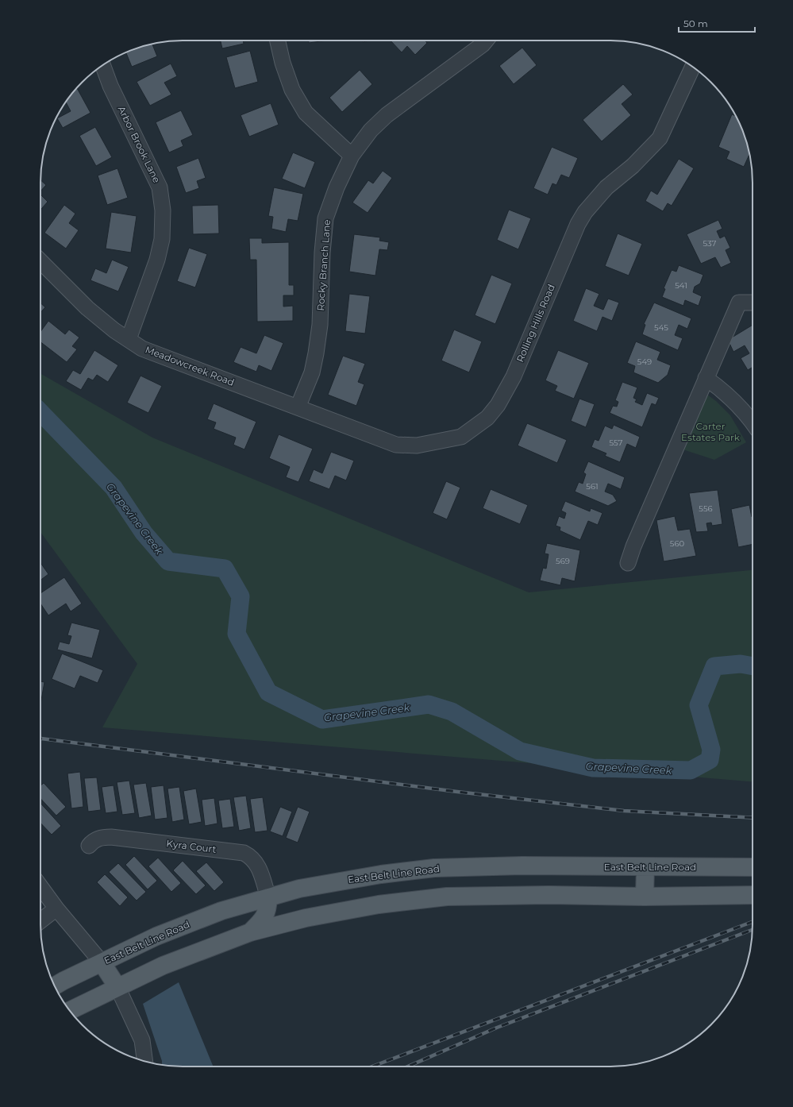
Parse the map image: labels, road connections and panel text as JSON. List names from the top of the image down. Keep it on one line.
{"streets":{"main road":["East Belt Line Road"],"street":["Arbor Brook Lane","Rocky Branch Lane","Rolling Hills Road","Meadowcreek Road","Kyra Court"]},"crossings":[["Arbor Brook Lane","Meadowcreek Road"],["Rocky Branch Lane","Rolling Hills Road"],["Rocky Branch Lane","Meadowcreek Road"],["Rolling Hills Road","Meadowcreek Road"],["Kyra Court","East Belt Line Road"]],"water":["Grapevine Creek"],"parks":["Carter Estates Park"],"house_numbers":["537","541","545","549","557","561","556","560","569"],"scale_bar":"50 m"}
